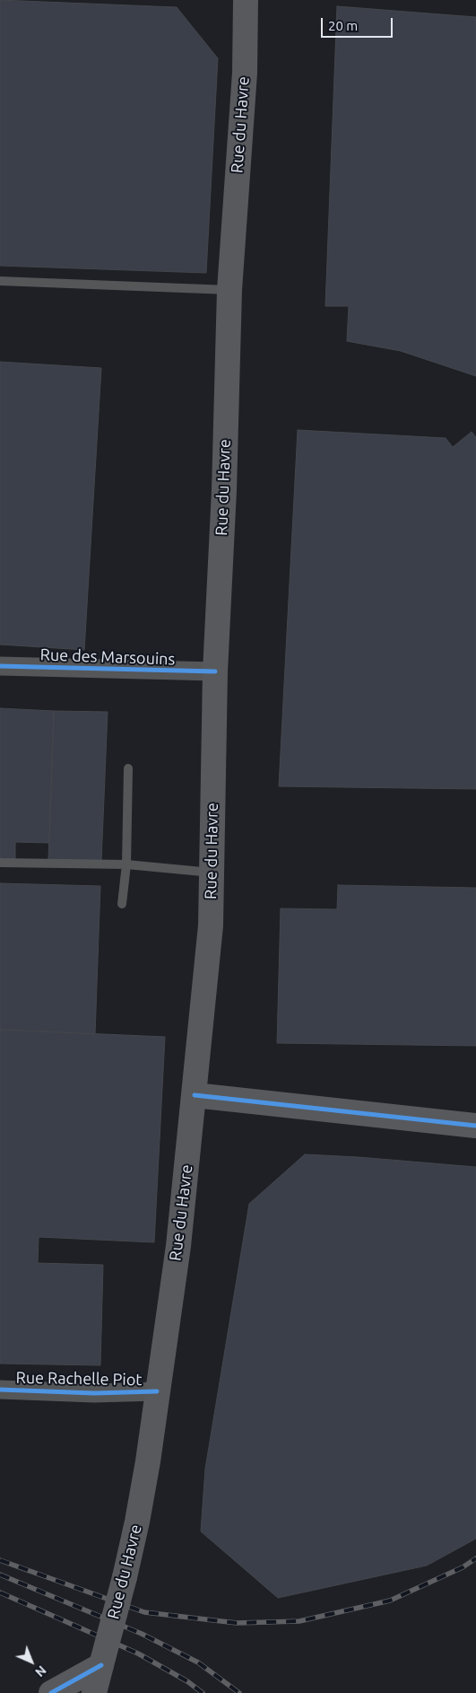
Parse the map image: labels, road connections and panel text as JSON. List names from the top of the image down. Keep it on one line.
{"streets":{"main road":["Rue du Havre"],"street":["Rue des Marsouins","Rue Rachelle Piot"]},"crossings":[["Rue du Havre","Rue des Marsouins"],["Rue du Havre","Rue Rachelle Piot"]],"scale_bar":"20 m","north":"bottom right"}
